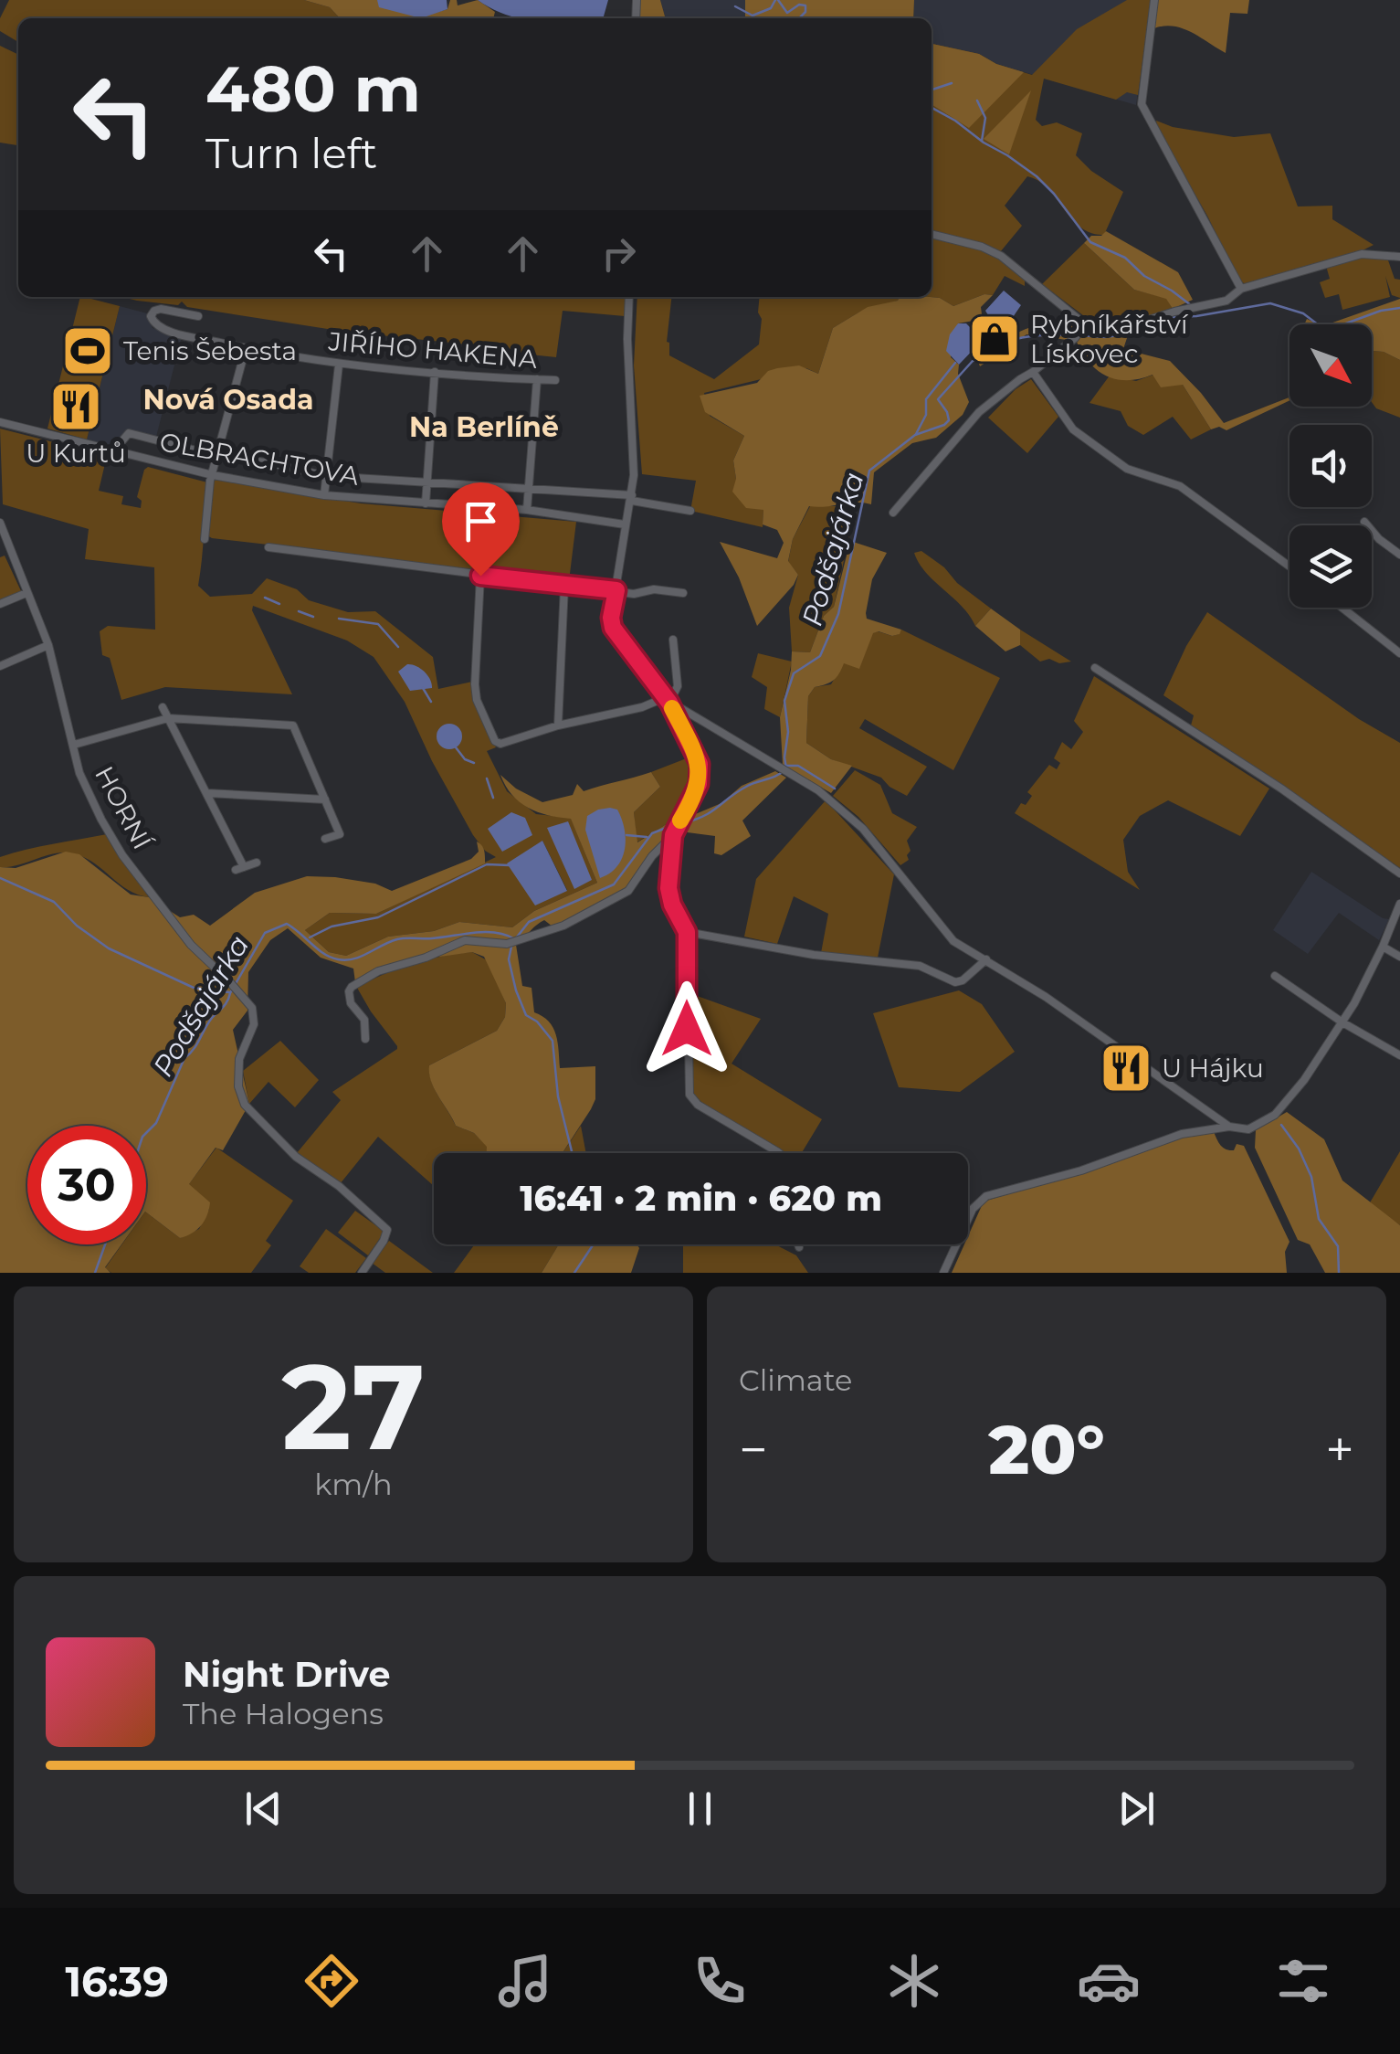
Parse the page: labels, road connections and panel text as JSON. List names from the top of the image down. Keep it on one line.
{"streets":{"street":["JIŘÍHO HAKENA","OLBRACHTOVA","HORNÍ"]},"districts":["Nová Osada","Na Berlíně"],"water":["Podšajárka"],"places":{"shop":["Rybníkářství Lískovec"],"sports":["Tenis Šebesta"],"restaurant":["U Kurtů","U Hájku"]},"north":"bottom right","page":{"turn":["480 m","Turn left"],"limit":"30","trip":"16:41 · 2 min · 620 m","tile":[["27","km/h"],"Climate"],"heat":["−","20°","+"],"song":["Night Drive","The Halogens"],"tabs":"16:39"}}
